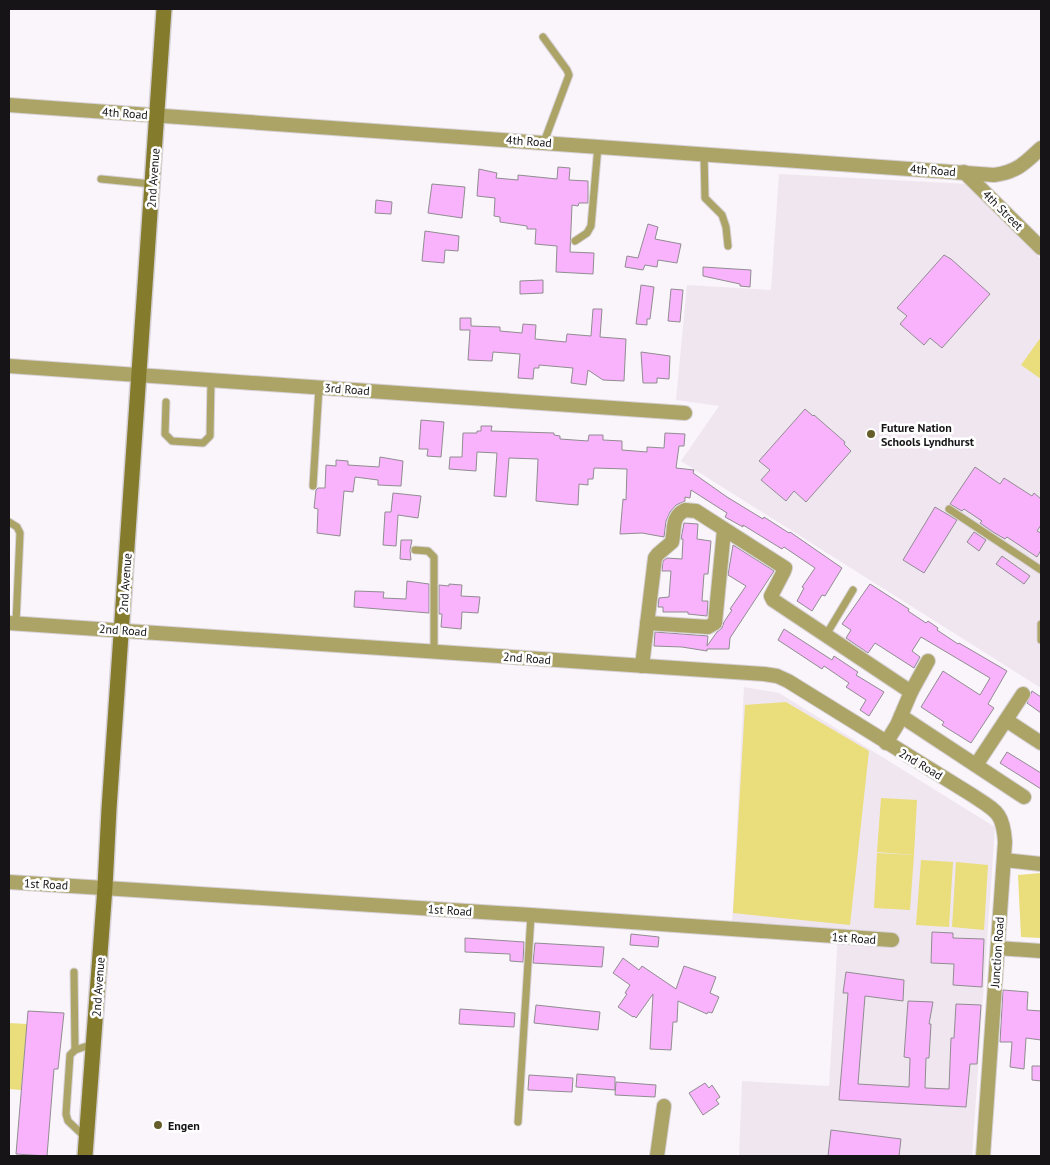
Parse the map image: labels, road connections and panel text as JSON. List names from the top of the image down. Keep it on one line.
{"streets":{"street":["4th Road","2nd Avenue","4th Street","3rd Road","2nd Road","1st Road","Junction Road"]},"crossings":[["4th Road","2nd Avenue"],["4th Road","4th Street"],["2nd Avenue","3rd Road"],["2nd Avenue","2nd Road"],["2nd Avenue","1st Road"],["2nd Road","Junction Road"]],"places":["Future Nation Schools Lyndhurst","Engen"]}
